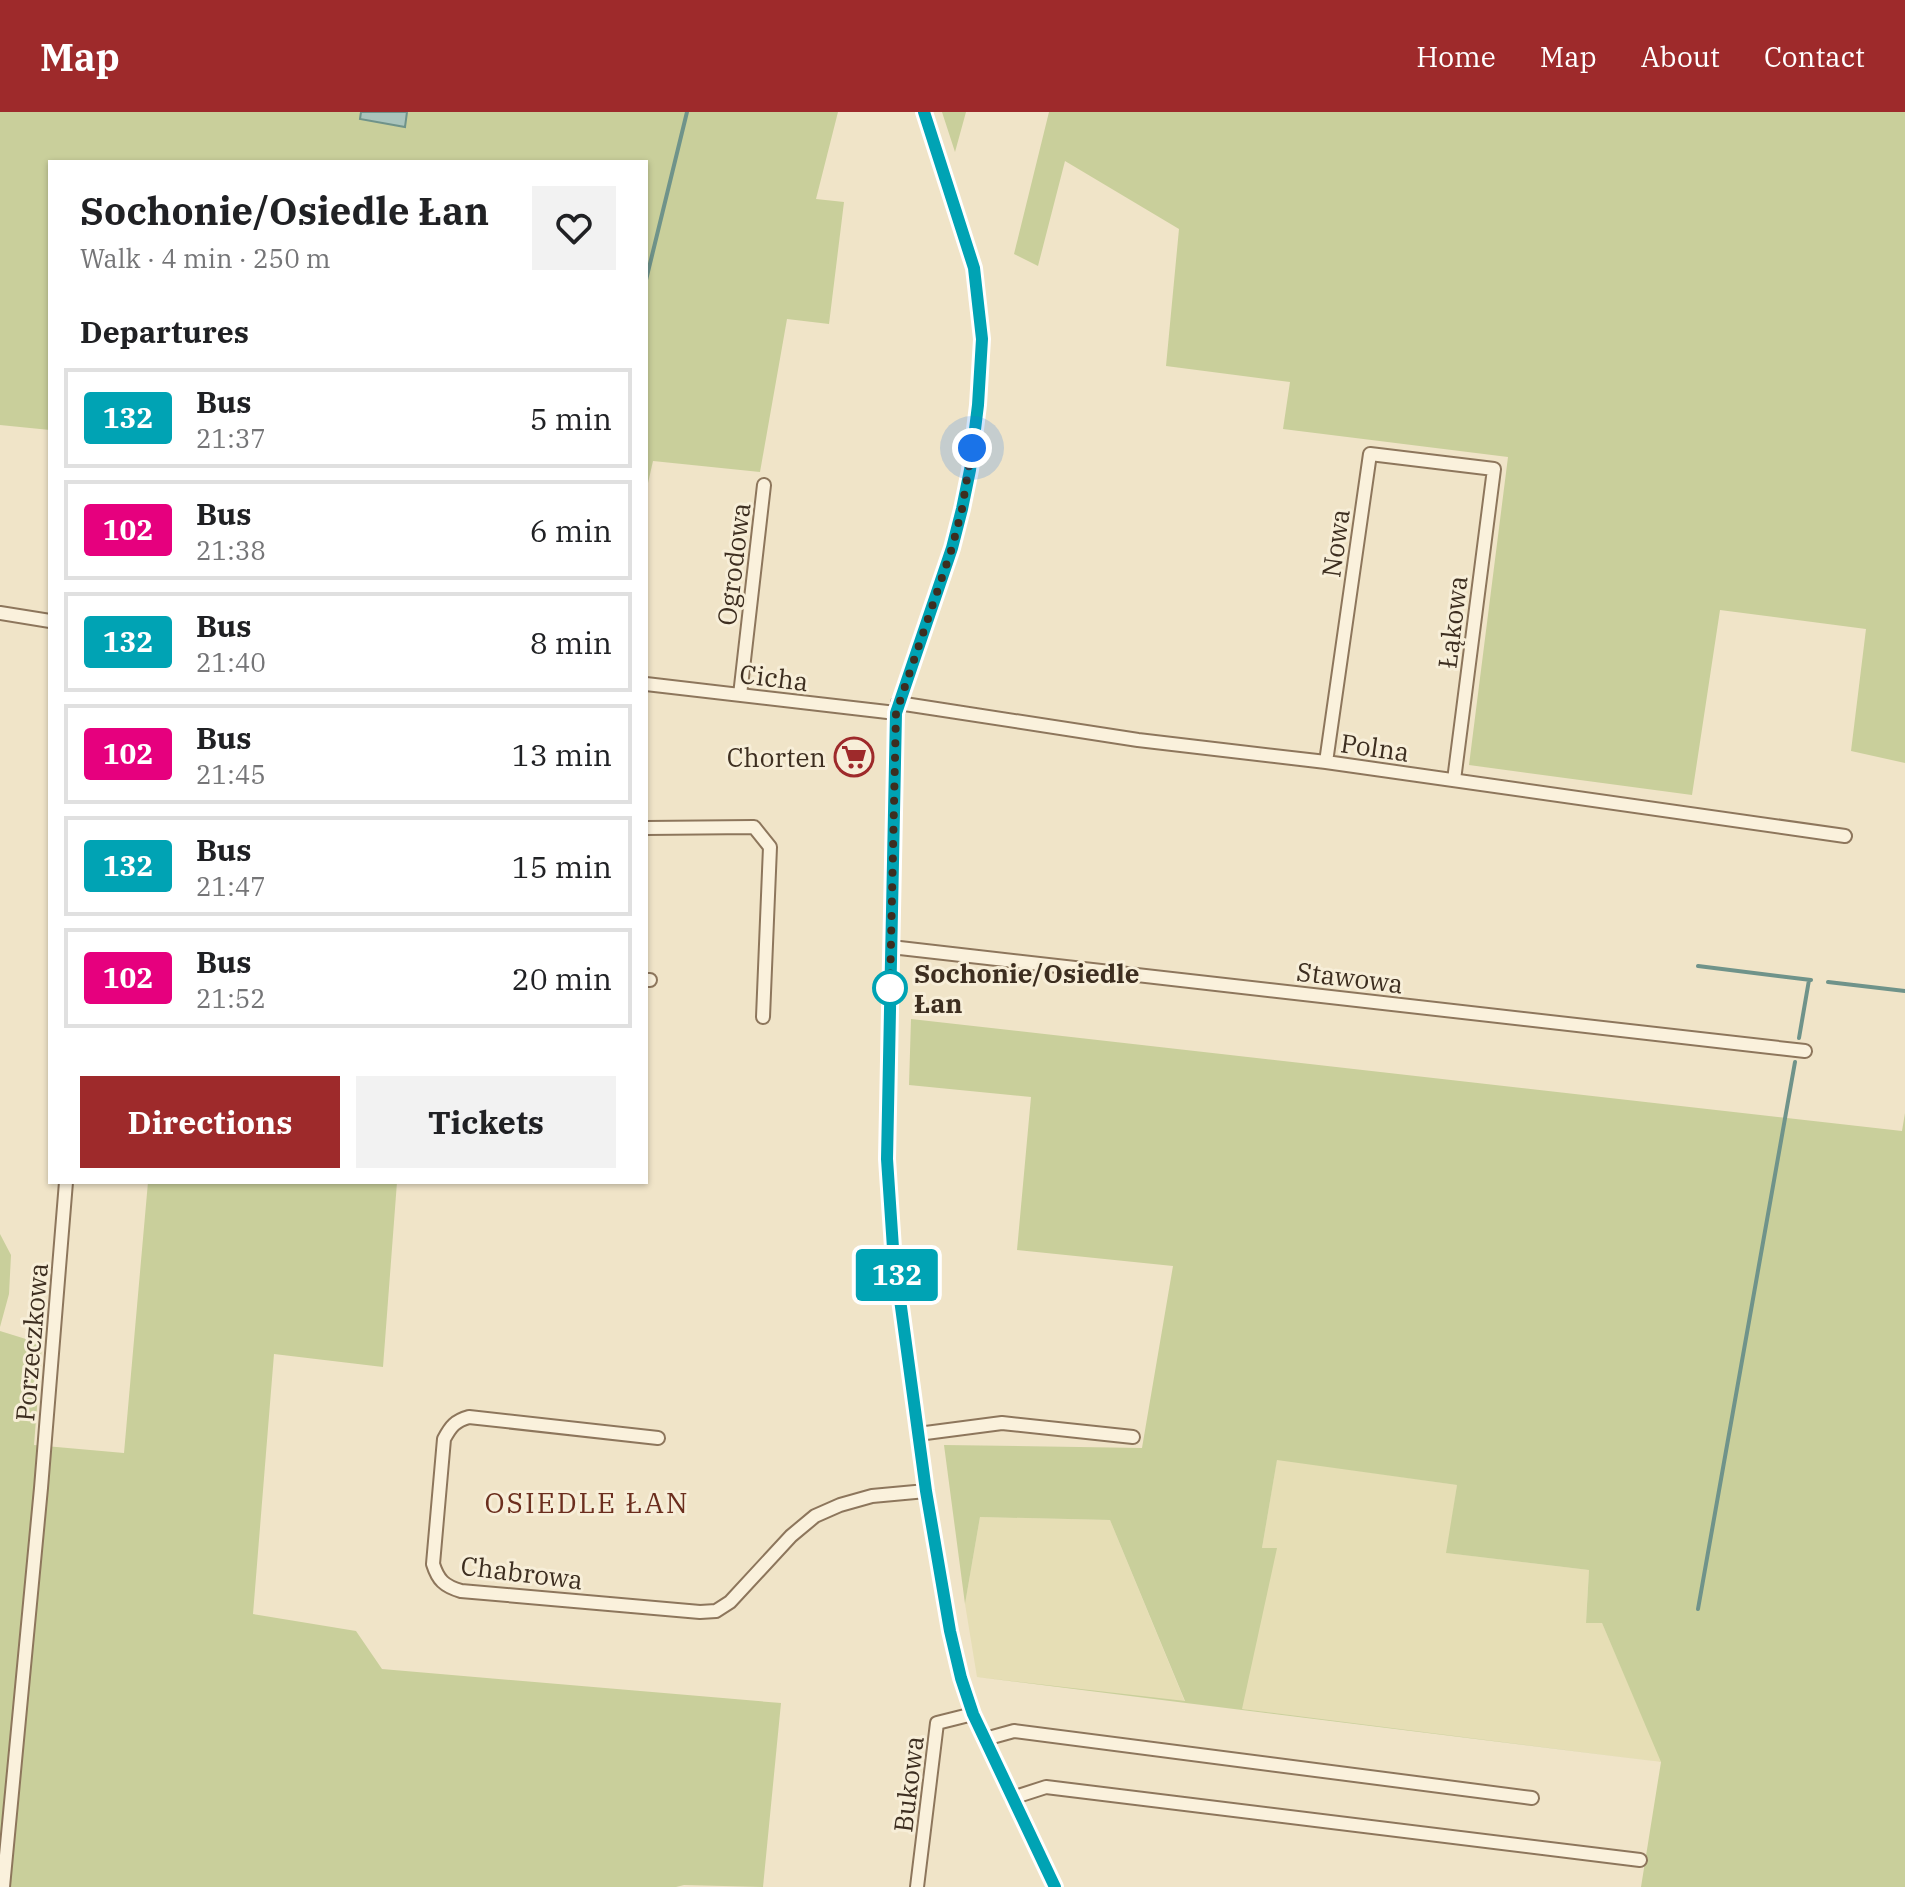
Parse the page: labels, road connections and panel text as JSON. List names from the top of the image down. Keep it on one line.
{"streets":{"street":["Nowa","Ogrodowa","Łąkowa","Cicha","Polna","Stawowa","Porzeczkowa","Chabrowa","Bukowa"]},"crossings":[["Nowa","Łąkowa"],["Nowa","Polna"],["Ogrodowa","Cicha"],["Łąkowa","Polna"],["Cicha","Polna"]],"districts":["OSIEDLE ŁAN"],"places":{"supermarket":["Chorten"],"other":["Sochonie/Osiedle Łan"]},"lines":["bus line 132"],"page":{"header":"Map","nav":["Home","Map","About","Contact"],"on_map":"132","heading":[["Sochonie/Osiedle Łan","Walk · 4 min · 250 m"],"Departures"],"list":[{"mark":"132","name":"Bus","note":"21:37","value":"5 min"},{"mark":"102","name":"Bus","note":"21:38","value":"6 min"},{"mark":"132","name":"Bus","note":"21:40","value":"8 min"},{"mark":"102","name":"Bus","note":"21:45","value":"13 min"},{"mark":"132","name":"Bus","note":"21:47","value":"15 min"},{"mark":"102","name":"Bus","note":"21:52","value":"20 min"}],"buttons":["Directions","Tickets"]}}
